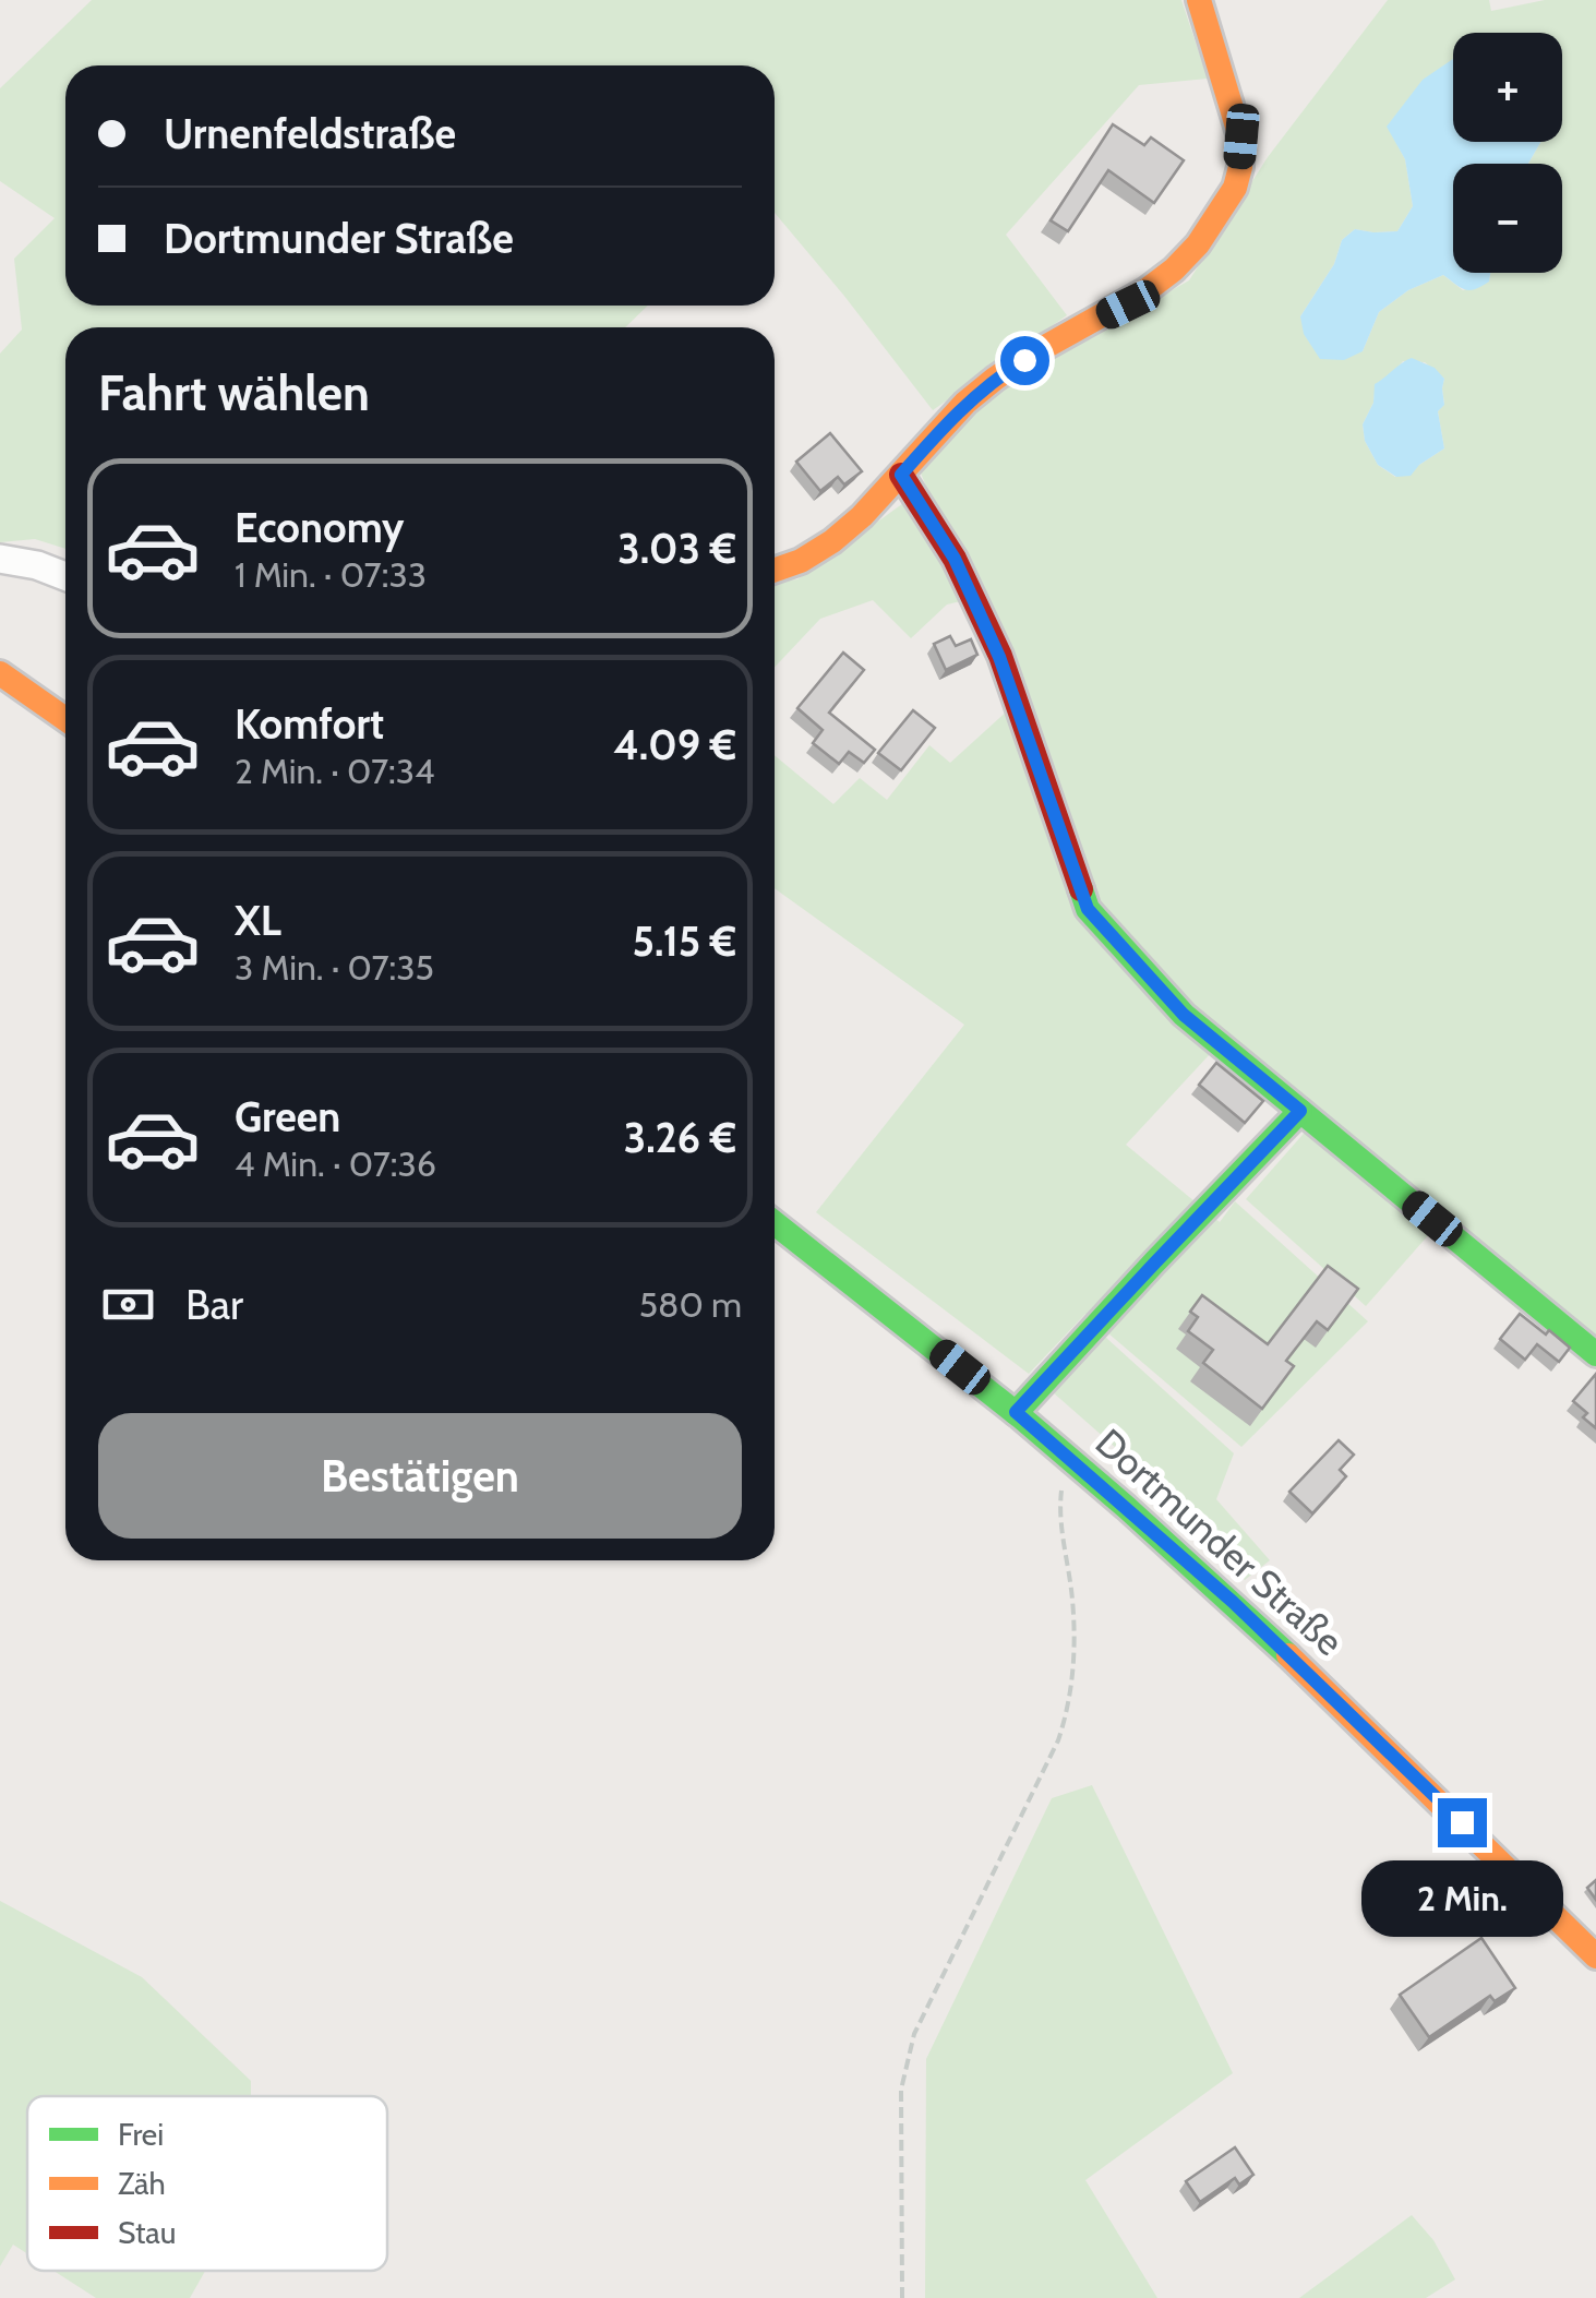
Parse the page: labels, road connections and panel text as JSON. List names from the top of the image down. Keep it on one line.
{"streets":{"street":["Dortmunder Straße"]},"legend":["Frei","Zäh","Stau"],"page":{"map_buttons":["+","−"],"banner":["Urnenfeldstraße","Dortmunder Straße"],"heading":"Fahrt wählen","list":[{"name":"Economy","note":"1 Min. · 07:33","value":"3.03 €"},{"name":"Komfort","note":"2 Min. · 07:34","value":"4.09 €"},{"name":"XL","note":"3 Min. · 07:35","value":"5.15 €"},{"name":"Green","note":"4 Min. · 07:36","value":"3.26 €"}],"pay":["Bar","580 m"],"buttons":"Bestätigen","bubble":"2 Min."}}
